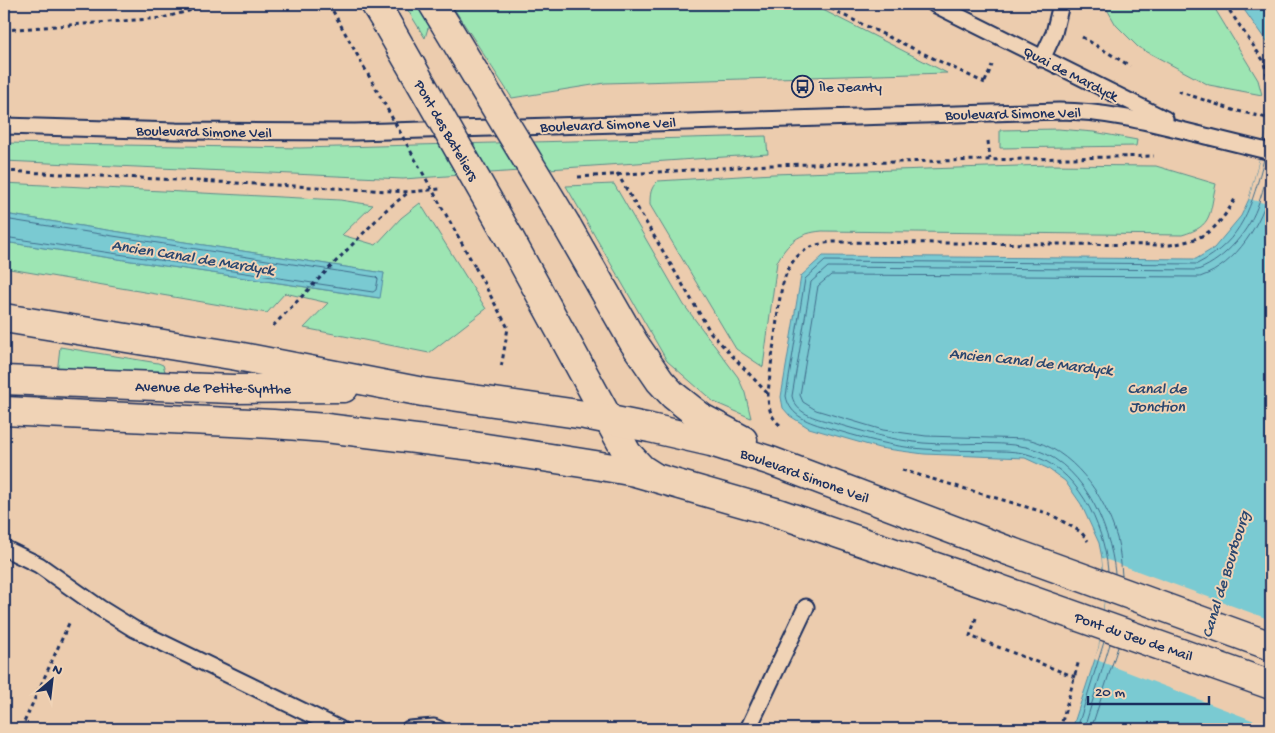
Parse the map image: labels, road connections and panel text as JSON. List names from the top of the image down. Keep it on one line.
{"streets":{"main road":["Boulevard Simone Veil","Pont des Bateliers","Avenue de Petite-Synthe","Pont du Jeu de Mail"],"lane":["Quai de Mardyck"]},"crossings":[["Quai de Mardyck","Boulevard Simone Veil"],["Boulevard Simone Veil","Pont des Bateliers"],["Boulevard Simone Veil","Avenue de Petite-Synthe"],["Pont des Bateliers","Pont du Jeu de Mail"]],"water":["Ancien Canal de Mardyck","Canal de Jonction","Canal de Bourbourg"],"places":{"bus stop":["Île Jeanty"]},"scale_bar":"20 m","north":"top right"}
